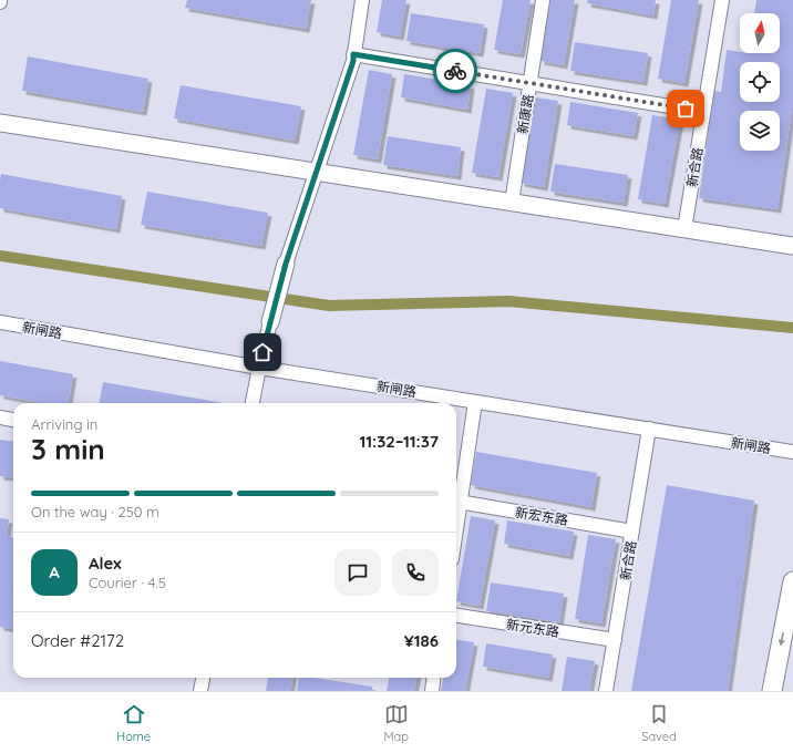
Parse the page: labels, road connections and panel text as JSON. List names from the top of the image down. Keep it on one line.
{"streets":{"street":["新康路","新合路","新闸路","新宏东路","新元东路"]},"crossings":[["新合路","新闸路"],["新合路","新宏东路"],["新合路","新元东路"]],"north":"top","page":{"heading":["3 min","Arriving in","11:32–11:37"],"panel":["Alex","Courier · 4.5","Order #2172","¥186"],"bar":"On the way · 250 m","round":"A","tabs":["Home","Map","Saved"]}}
